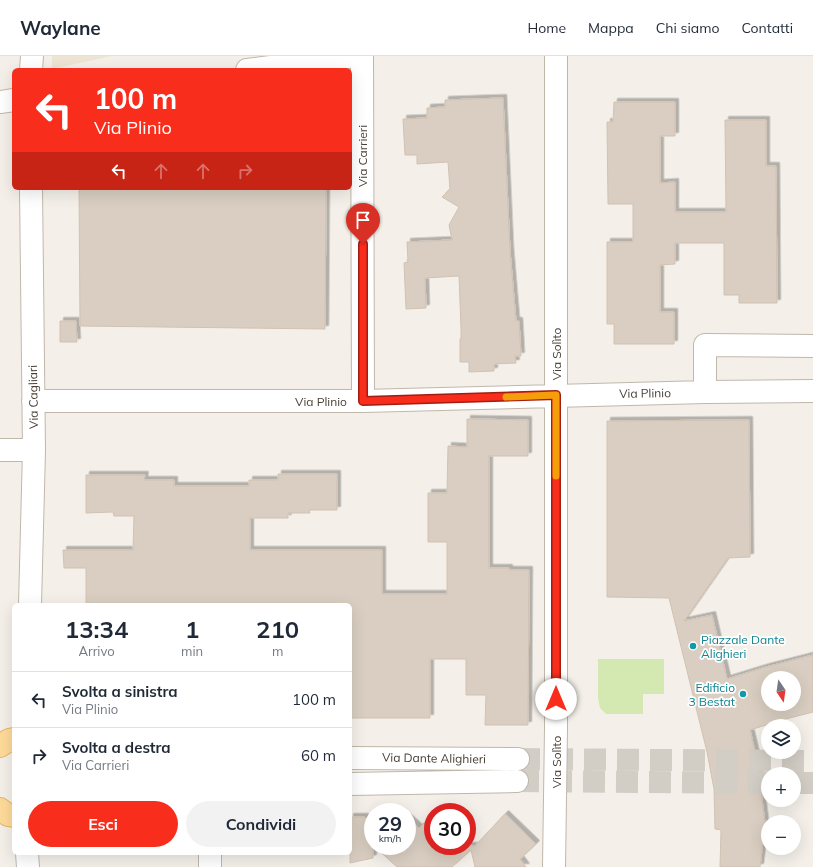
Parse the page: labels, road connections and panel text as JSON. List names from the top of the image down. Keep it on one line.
{"streets":{"street":["Via Carrieri","Via Solìto","Via Plinio","Via Cagliari","Via Dante Alighieri"]},"crossings":[["Via Carrieri","Via Plinio"],["Via Solìto","Via Plinio"],["Via Plinio","Via Cagliari"]],"places":["Piazzale Dante Alighieri","Edificio 3 Bestat"],"north":"bottom","page":{"header":"Waylane","nav":["Home","Mappa","Chi siamo","Contatti"],"turn":["100 m","Via Plinio"],"eta":["13:34","Arrivo","1","min","210","m"],"map_buttons":["+","−"],"list":[{"name":"Svolta a sinistra","note":"Via Plinio","value":"100 m"},{"name":"Svolta a destra","note":"Via Carrieri","value":"60 m"}],"buttons":["Esci","Condividi"],"speed":"29 km/h","limit":"30"}}
